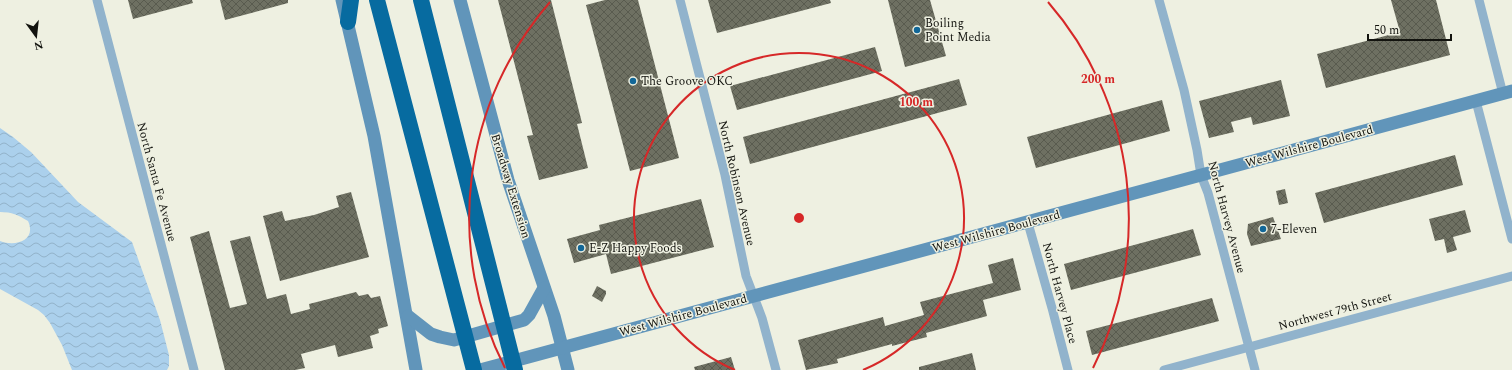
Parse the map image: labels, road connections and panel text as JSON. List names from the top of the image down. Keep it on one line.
{"streets":{"main road":["West Wilshire Boulevard","Broadway Extension"],"street":["North Santa Fe Avenue","North Robinson Avenue","North Harvey Avenue","North Harvey Place","Northwest 79th Street"]},"crossings":[["West Wilshire Boulevard","North Robinson Avenue"],["West Wilshire Boulevard","Broadway Extension"],["West Wilshire Boulevard","North Harvey Avenue"],["West Wilshire Boulevard","North Harvey Place"],["North Harvey Avenue","Northwest 79th Street"]],"places":["Boiling Point Media","The Groove OKC","7-Eleven","E-Z Happy Foods"],"scale_bar":"50 m","north":"bottom","rings":["200 m","100 m"]}
